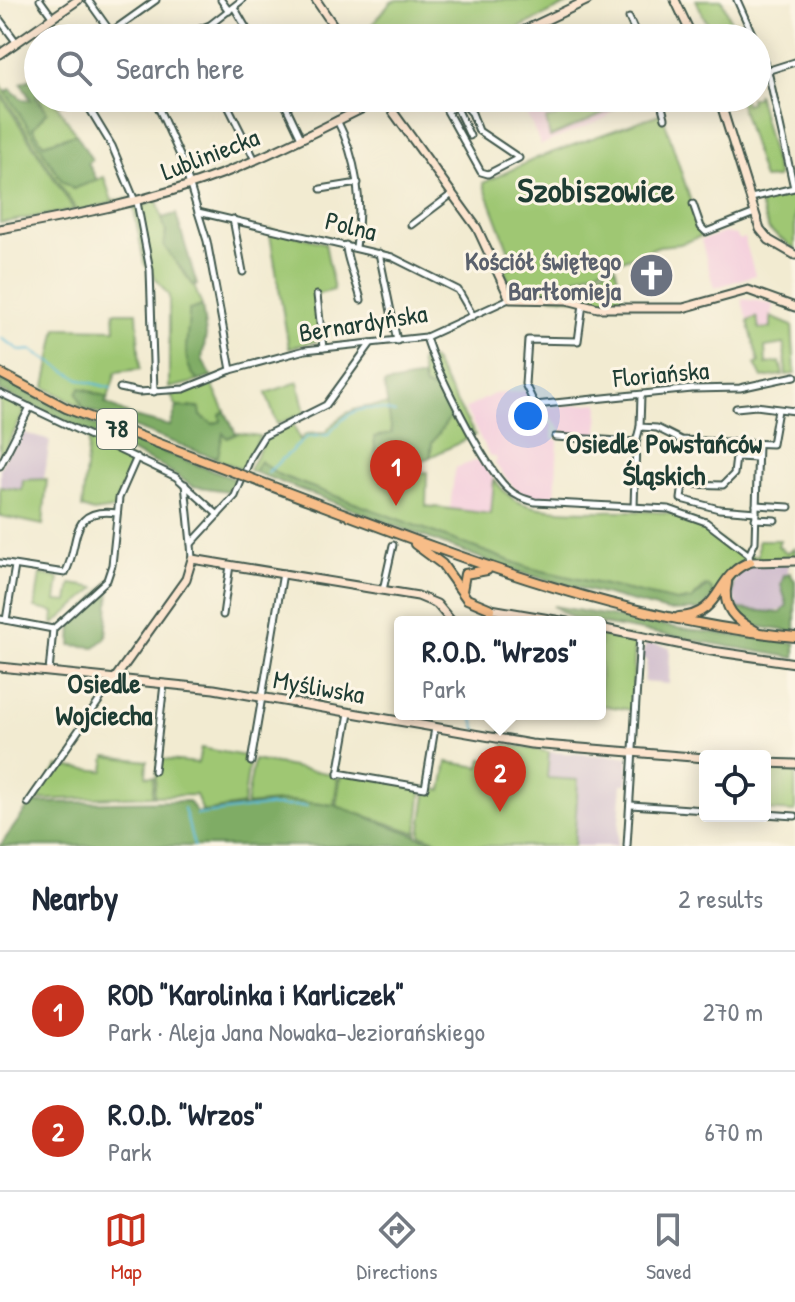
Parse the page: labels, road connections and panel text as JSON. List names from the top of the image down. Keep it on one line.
{"streets":{"main road":["78"],"street":["Lubliniecka","Polna","Bernardyńska","Floriańska","Myśliwska"]},"crossings":[["Lubliniecka","Bernardyńska"],["Polna","Bernardyńska"],["Bernardyńska","Floriańska"]],"districts":["Szobiszowice","Osiedle Powstańców Śląskich","Osiedle Wojciecha"],"places":{"church":["Kościół świętego Bartłomieja"]},"page":{"search":"Search here","pins":["1","2"],"popup":["R.O.D. \"Wrzos\"","Park"],"heading":["Nearby","2 results"],"list":[{"mark":"1","name":"ROD \"Karolinka i Karliczek\"","note":"Park · Aleja Jana Nowaka-Jeziorańskiego","value":"270 m"},{"mark":"2","name":"R.O.D. \"Wrzos\"","note":"Park","value":"670 m"}],"nav":["Map","Directions","Saved"]}}
